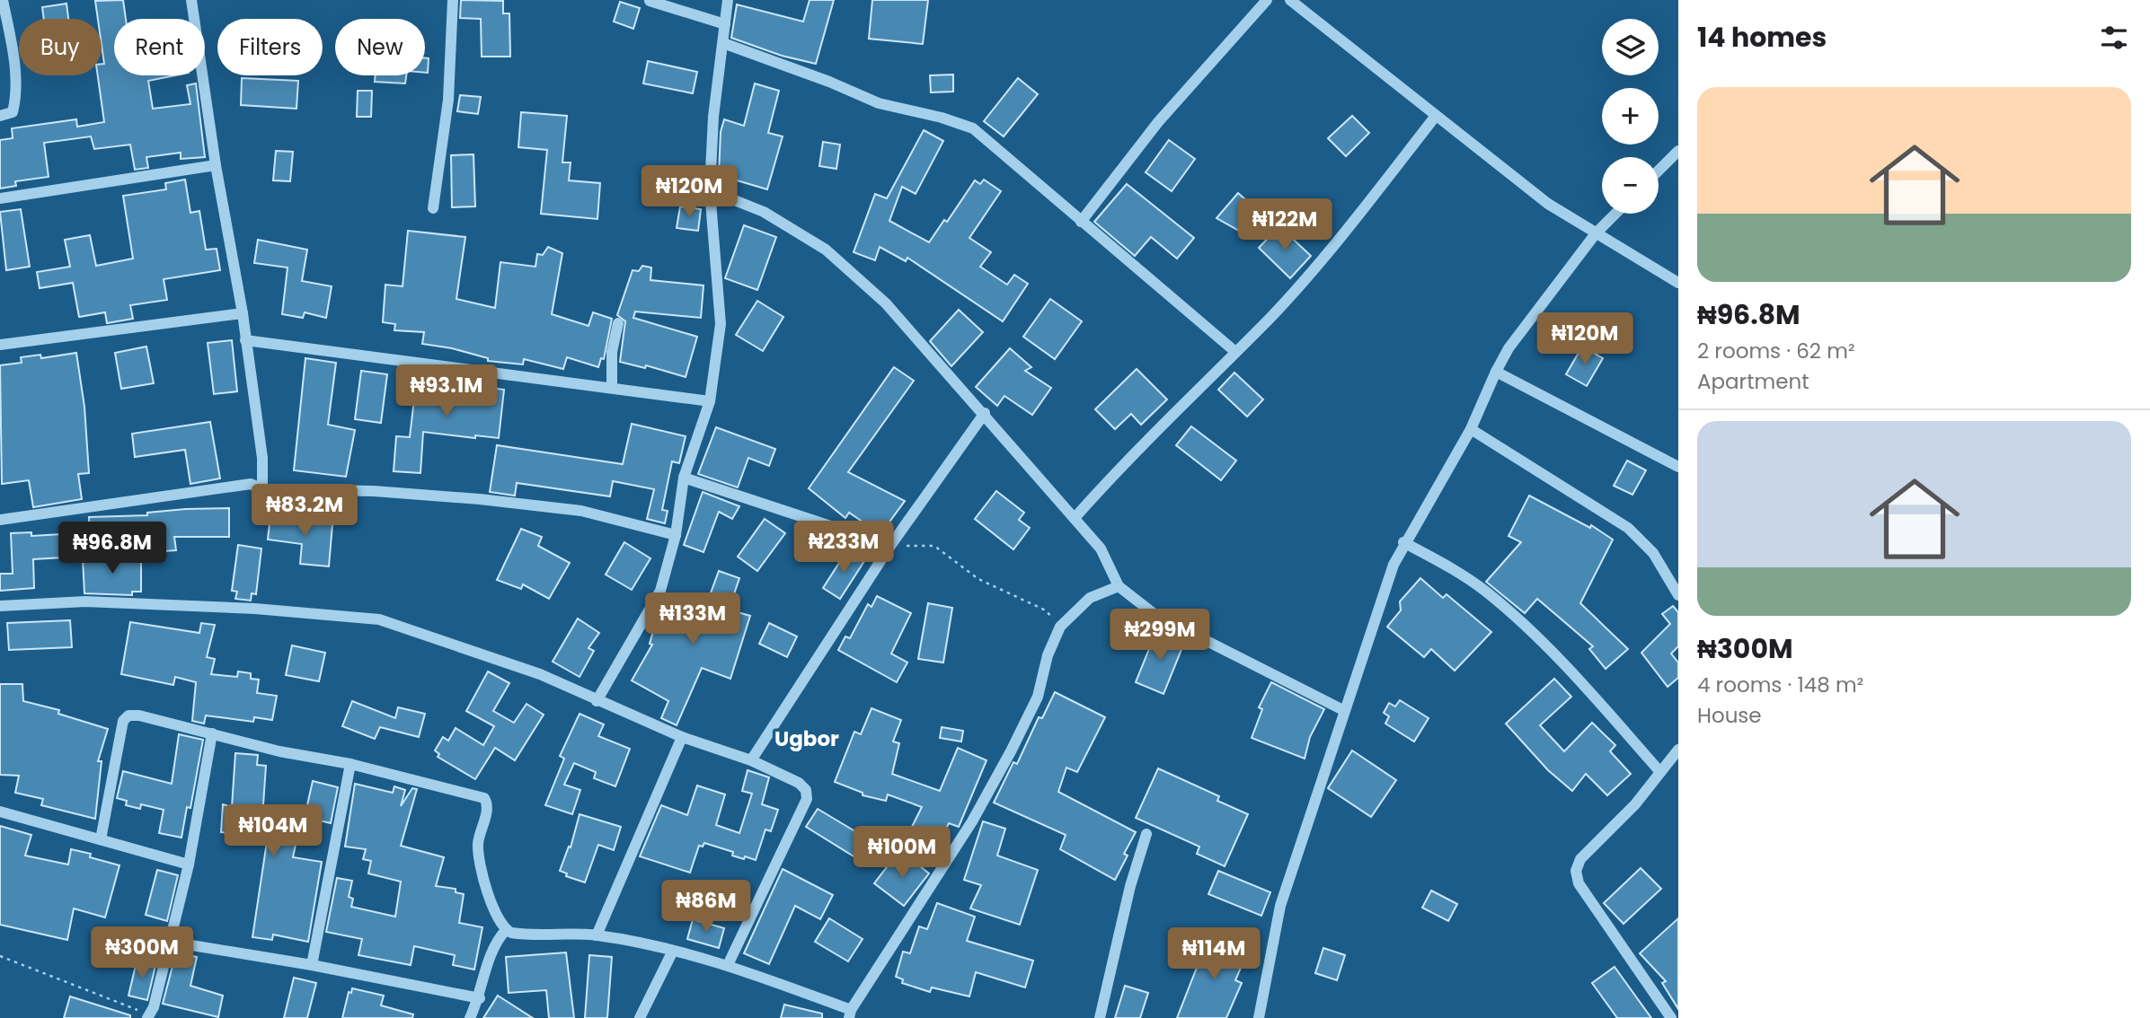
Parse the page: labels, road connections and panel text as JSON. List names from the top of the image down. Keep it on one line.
{"districts":["Ugbor"],"page":{"heading":"14 homes","map_buttons":["+","−"],"chip":["Buy","Rent","Filters","New"],"list":[{"name":"₦96.8M","note":"2 rooms · 62 m² · Apartment"},{"name":"₦300M","note":"4 rooms · 148 m² · House"}],"price":["₦120M","₦122M","₦120M","₦93.1M","₦83.2M","₦233M","₦96.8M","₦133M","₦299M","₦104M","₦100M","₦86M","₦300M","₦114M"]}}
